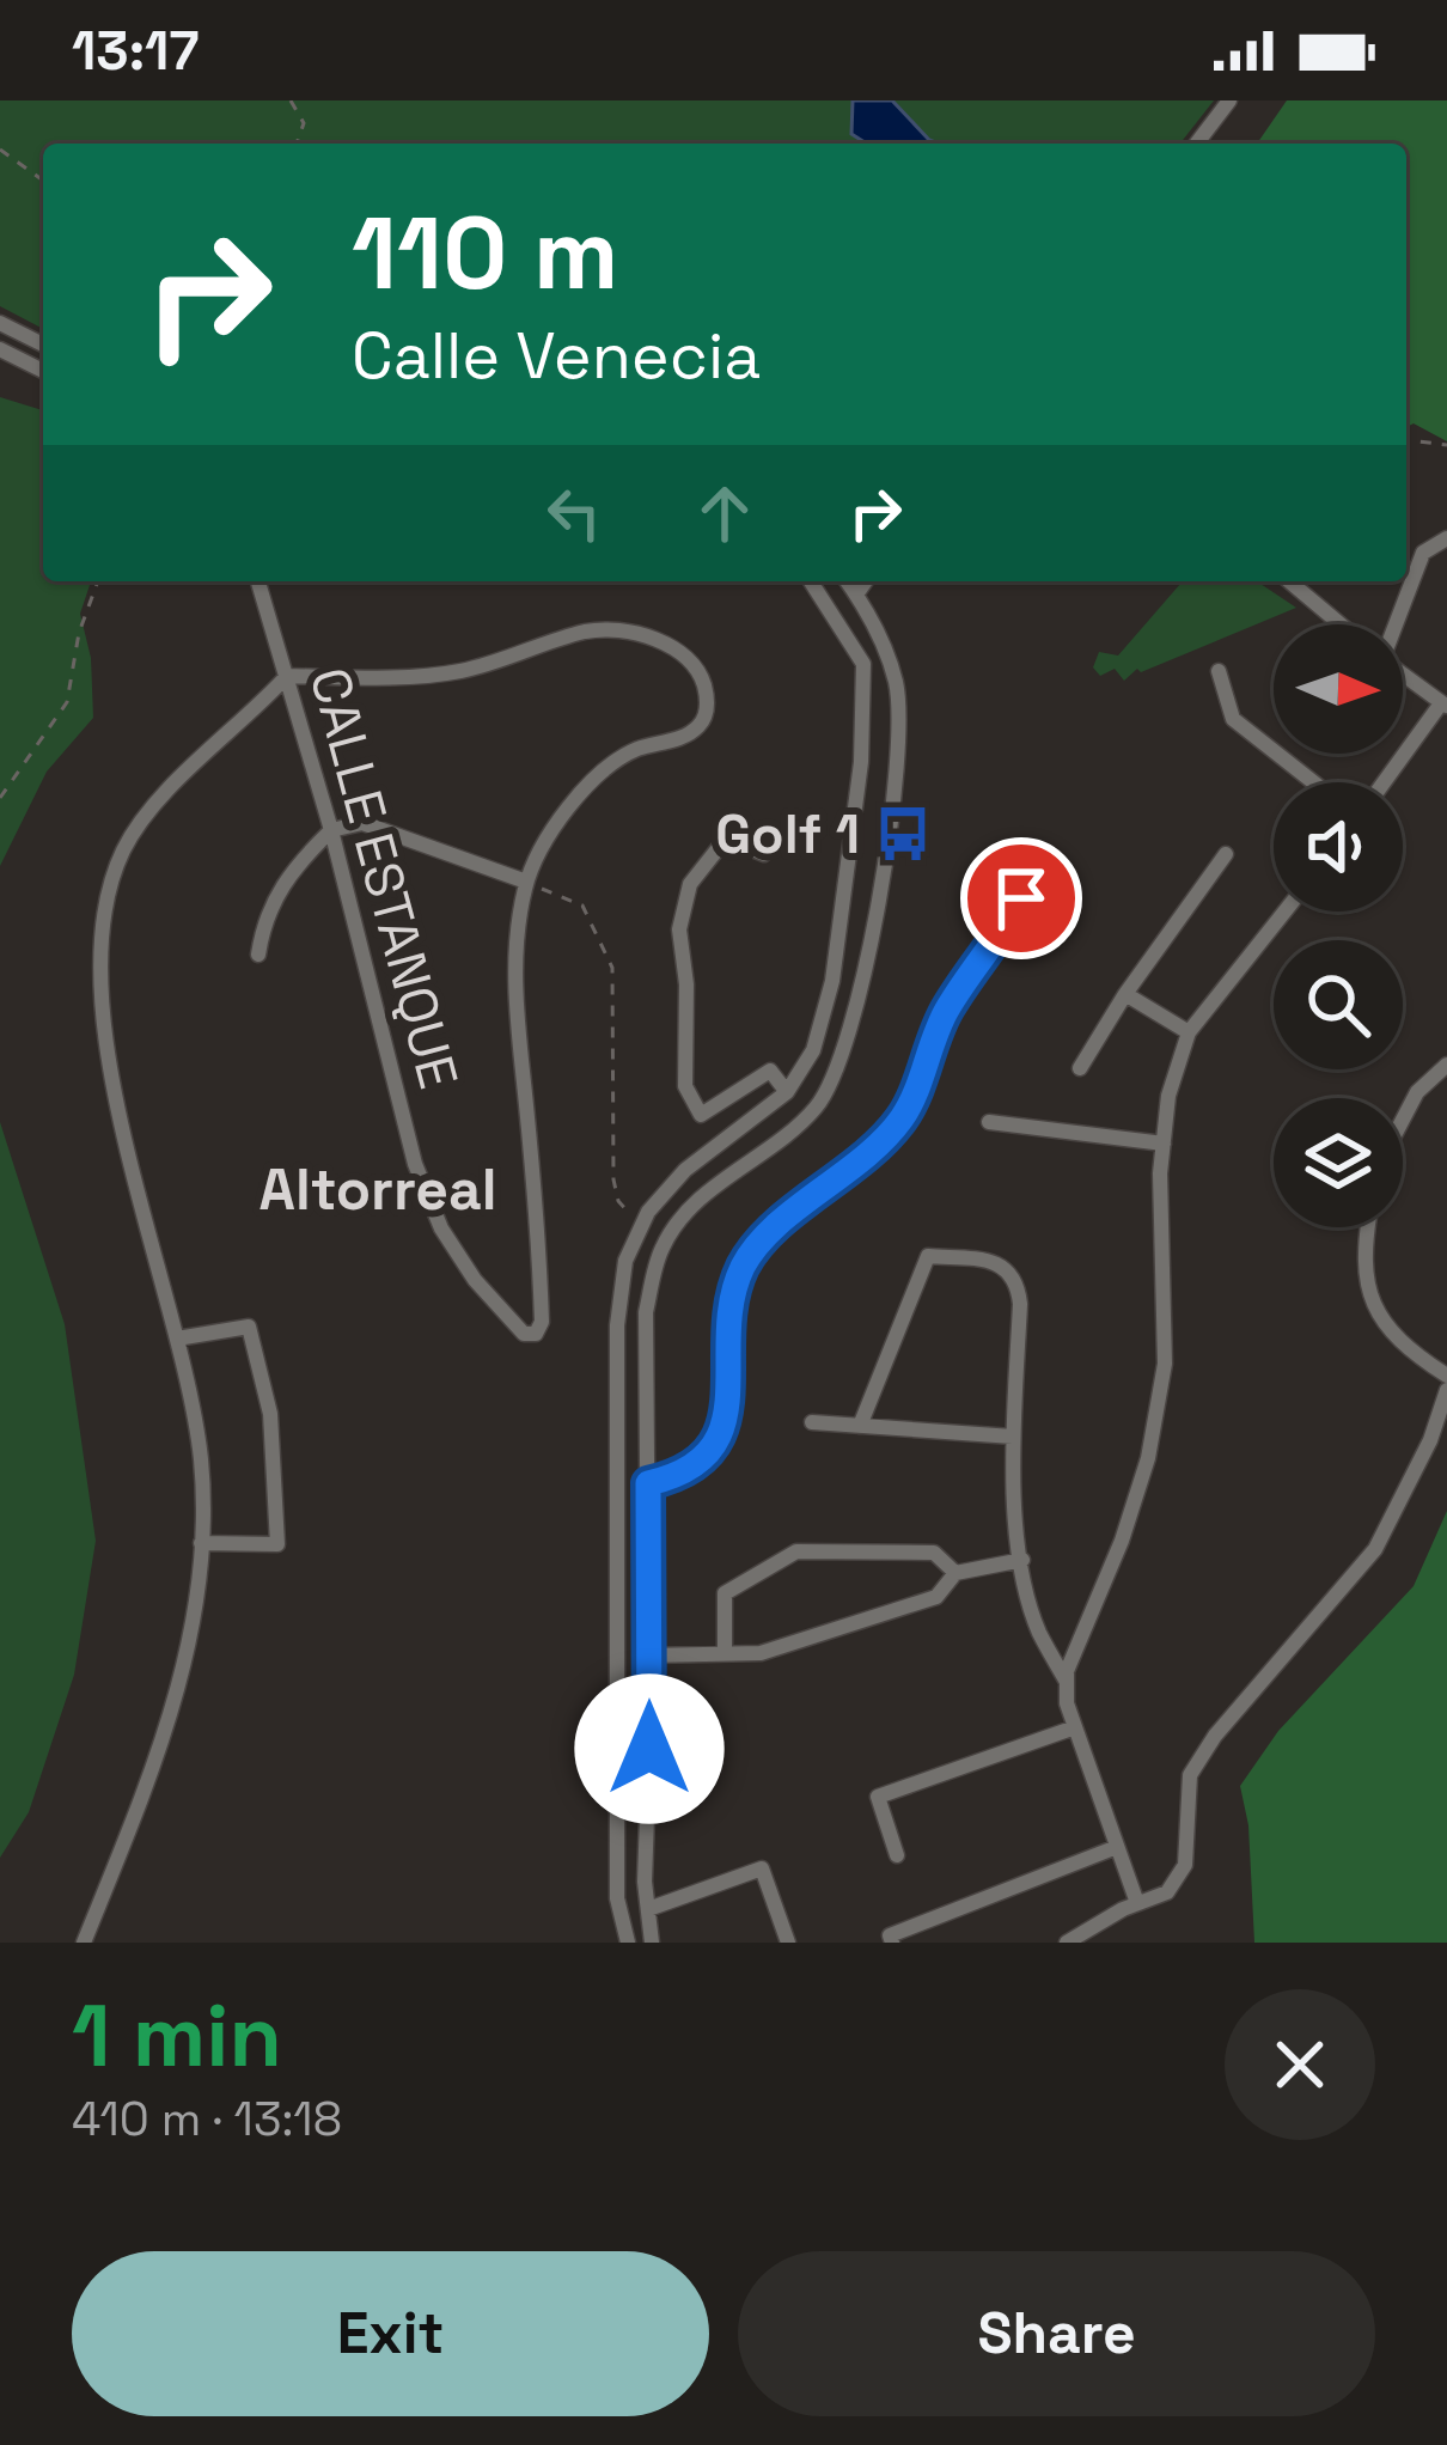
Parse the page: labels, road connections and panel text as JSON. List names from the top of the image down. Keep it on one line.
{"streets":{"street":["CALLE ESTANQUE"]},"districts":["Altorreal"],"places":{"bus stop":["Golf 1"]},"north":"right","page":{"status":"13:17","turn":["110 m","Calle Venecia"],"heading":["1 min","410 m · 13:18"],"buttons":["Exit","Share"]}}
